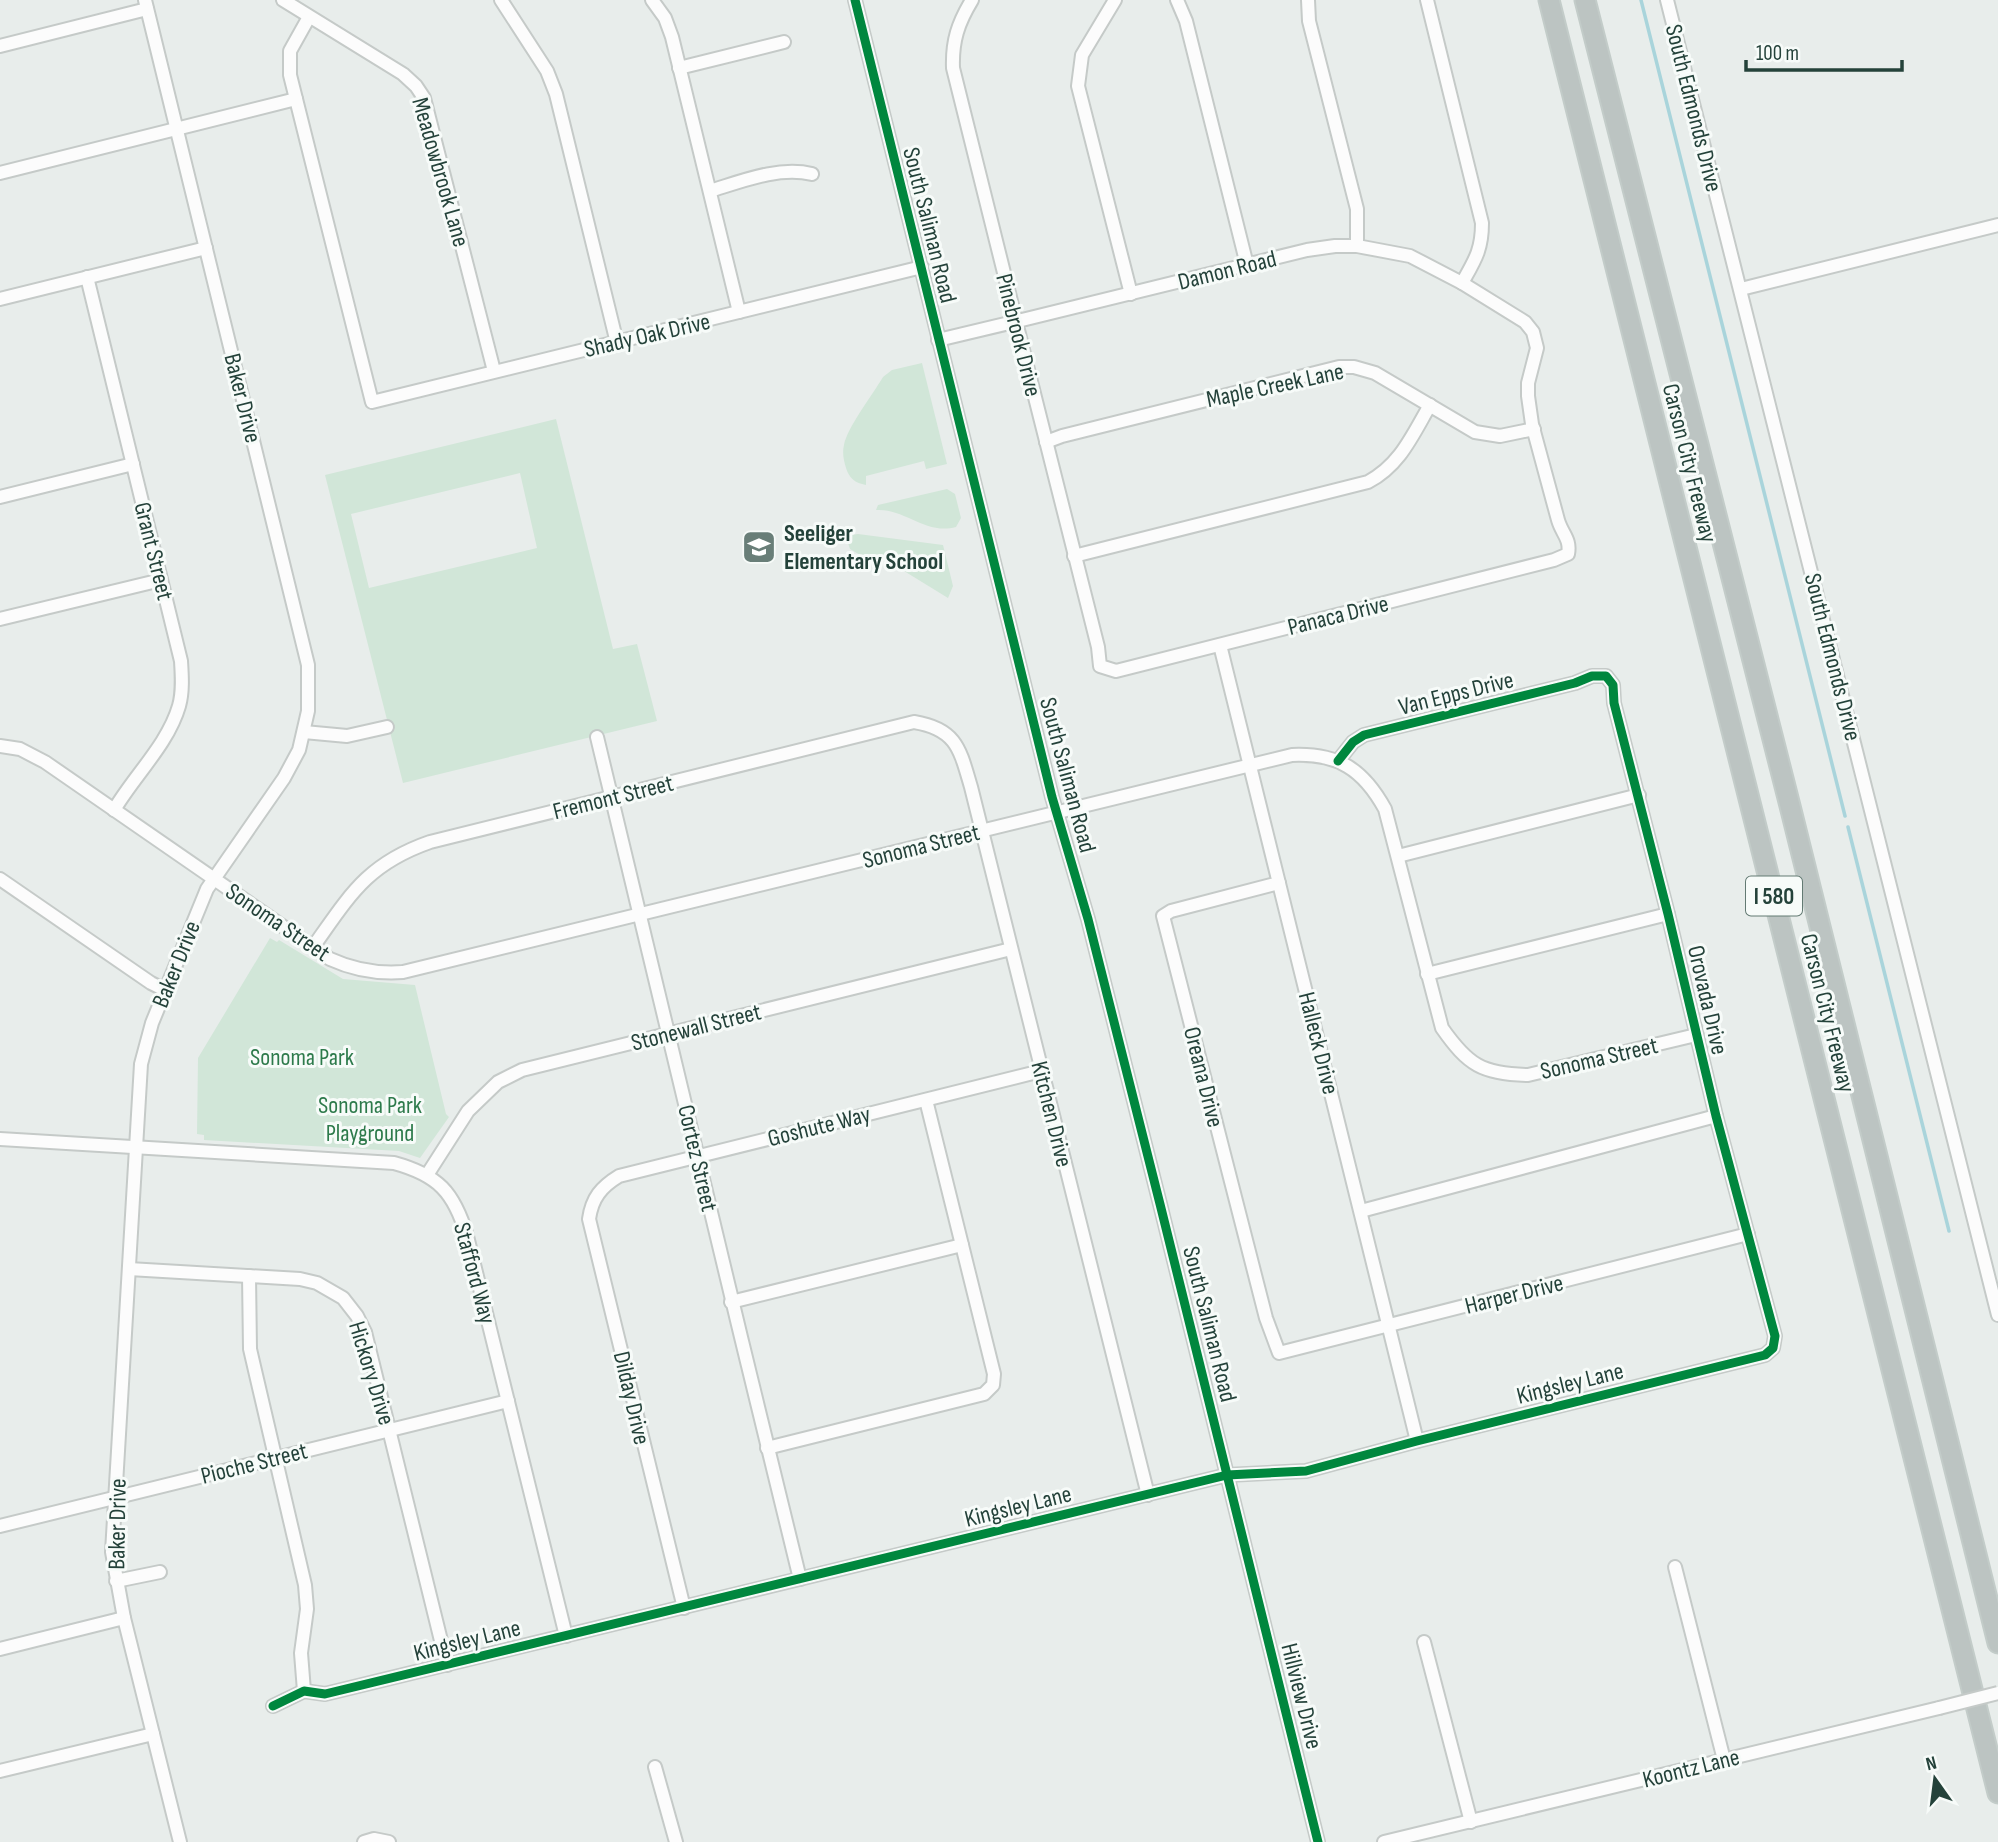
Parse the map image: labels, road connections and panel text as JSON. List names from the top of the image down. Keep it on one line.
{"streets":{"highway":["Carson City Freeway","I 580"],"street":["South Edmonds Drive","Meadowbrook Lane","South Saliman Road","Damon Road","Shady Oak Drive","Pinebrook Drive","Maple Creek Lane","Baker Drive","Grant Street","Panaca Drive","Van Epps Drive","Fremont Street","Sonoma Street","Orovada Drive","Stonewall Street","Halleck Drive","Oreana Drive","Kitchen Drive","Goshute Way","Cortez Street","Stafford Way","Harper Drive","Hickory Drive","Kingsley Lane","Dilday Drive","Pioche Street","Hillview Drive","Koontz Lane"]},"crossings":[["Meadowbrook Lane","Shady Oak Drive"],["South Saliman Road","Damon Road"],["South Saliman Road","Shady Oak Drive"],["South Saliman Road","Sonoma Street"],["South Saliman Road","Kingsley Lane"],["South Saliman Road","Hillview Drive"],["Damon Road","Pinebrook Drive"],["Damon Road","Maple Creek Lane"],["Damon Road","Panaca Drive"],["Pinebrook Drive","Maple Creek Lane"],["Pinebrook Drive","Panaca Drive"],["Maple Creek Lane","Panaca Drive"],["Baker Drive","Sonoma Street"],["Baker Drive","Stafford Way"],["Baker Drive","Hickory Drive"],["Baker Drive","Pioche Street"],["Grant Street","Sonoma Street"],["Panaca Drive","Halleck Drive"],["Van Epps Drive","Sonoma Street"],["Van Epps Drive","Orovada Drive"],["Fremont Street","Sonoma Street"],["Fremont Street","Kitchen Drive"],["Fremont Street","Cortez Street"],["Sonoma Street","Orovada Drive"],["Sonoma Street","Halleck Drive"],["Sonoma Street","Kitchen Drive"],["Sonoma Street","Cortez Street"],["Orovada Drive","Harper Drive"],["Orovada Drive","Kingsley Lane"],["Stonewall Street","Kitchen Drive"],["Stonewall Street","Cortez Street"],["Stonewall Street","Stafford Way"],["Halleck Drive","Oreana Drive"],["Halleck Drive","Harper Drive"],["Halleck Drive","Kingsley Lane"],["Oreana Drive","Harper Drive"],["Kitchen Drive","Goshute Way"],["Kitchen Drive","Kingsley Lane"],["Goshute Way","Cortez Street"],["Goshute Way","Dilday Drive"],["Cortez Street","Kingsley Lane"],["Stafford Way","Kingsley Lane"],["Stafford Way","Pioche Street"],["Hickory Drive","Kingsley Lane"],["Hickory Drive","Pioche Street"],["Kingsley Lane","Dilday Drive"]],"parks":["Sonoma Park","Sonoma Park Playground"],"places":{"school or university":["Seeliger Elementary School"]},"scale_bar":"100 m","north":"top"}
